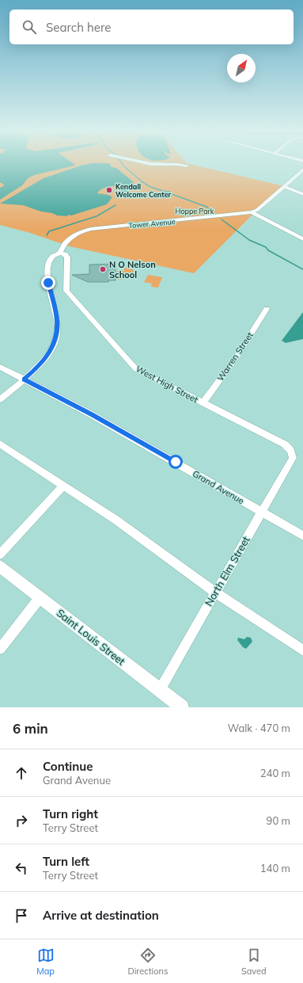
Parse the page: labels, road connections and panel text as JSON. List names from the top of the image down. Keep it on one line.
{"streets":{"main road":["Saint Louis Street"],"street":["Tower Avenue","Warren Street","West High Street","Grand Avenue","North Elm Street"]},"crossings":[["Tower Avenue","West High Street"],["Tower Avenue","Grand Avenue"],["Warren Street","West High Street"],["West High Street","North Elm Street"],["Grand Avenue","North Elm Street"],["North Elm Street","Saint Louis Street"]],"parks":["Hoppe Park"],"places":["Kendall Welcome Center","N O Nelson School"],"north":"top right","page":{"search":"Search here","heading":["6 min","Walk · 470 m"],"list":[["Continue","Grand Avenue","240 m"],["Turn right","Terry Street","90 m"],["Turn left","Terry Street","140 m"],"Arrive at destination"],"nav":["Map","Directions","Saved"]}}
